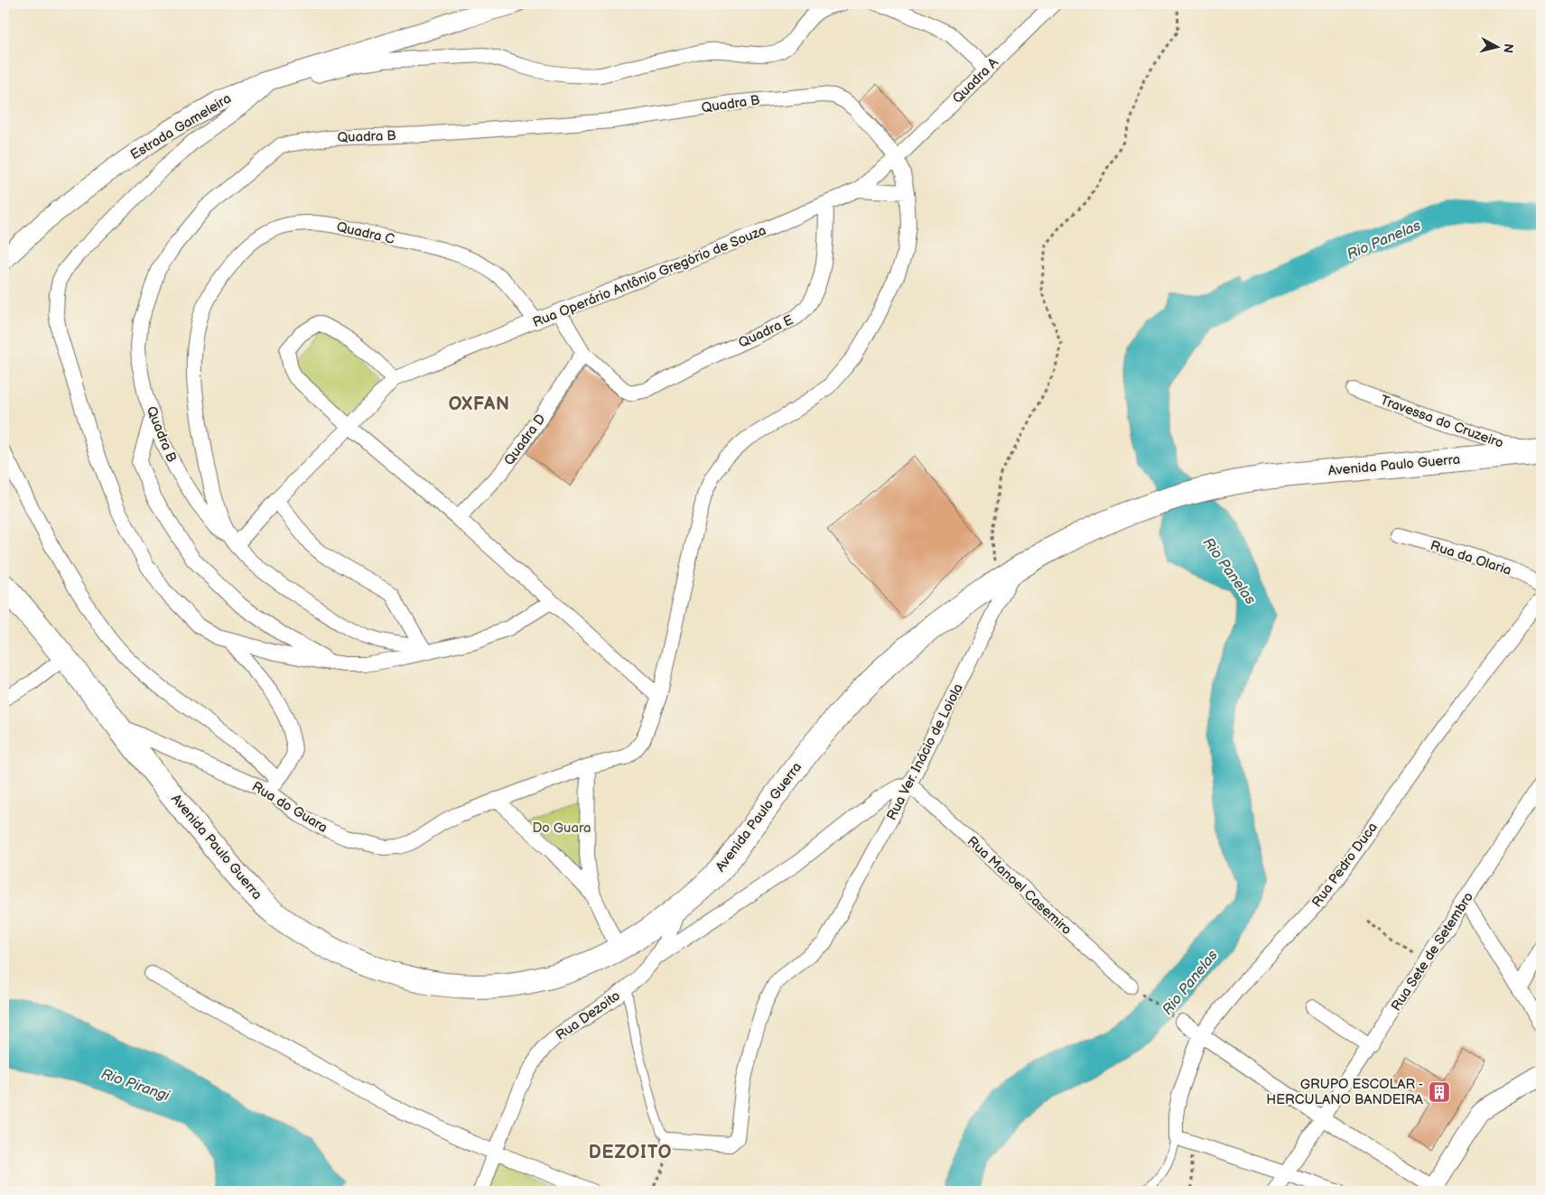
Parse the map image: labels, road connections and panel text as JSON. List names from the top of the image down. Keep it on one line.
{"streets":{"main road":["Avenida Paulo Guerra"],"street":["Quadra A","Quadra B","Estrada Gameleira","Quadra C","Rua Operário Antônio Gregório de Souza","Quadra E","Travessa do Cruzeiro","Quadra D","Rua da Olaria","Rua Ver. Inácio de Loiola","Rua do Guara","Rua Pedro Duca","Rua Manoel Casemiro","Rua Sete de Setembro","Rua Dezoito"]},"crossings":[["Quadra A","Quadra B"],["Quadra A","Rua Operário Antônio Gregório de Souza"],["Quadra A","Rua do Guara"],["Quadra B","Quadra C"],["Quadra B","Rua Operário Antônio Gregório de Souza"],["Quadra B","Rua do Guara"],["Quadra C","Rua Operário Antônio Gregório de Souza"],["Rua Operário Antônio Gregório de Souza","Quadra E"],["Rua Operário Antônio Gregório de Souza","Rua do Guara"],["Quadra E","Quadra D"],["Travessa do Cruzeiro","Avenida Paulo Guerra"],["Avenida Paulo Guerra","Rua Ver. Inácio de Loiola"],["Avenida Paulo Guerra","Rua do Guara"],["Avenida Paulo Guerra","Rua Dezoito"],["Rua Ver. Inácio de Loiola","Rua Manoel Casemiro"]],"districts":["OXFAN","DEZOITO"],"water":["Rio Panelas","Rio Pirangi"],"parks":["Do Guara"],"places":{"building":["GRUPO ESCOLAR - HERCULANO BANDEIRA"]},"north":"right"}
